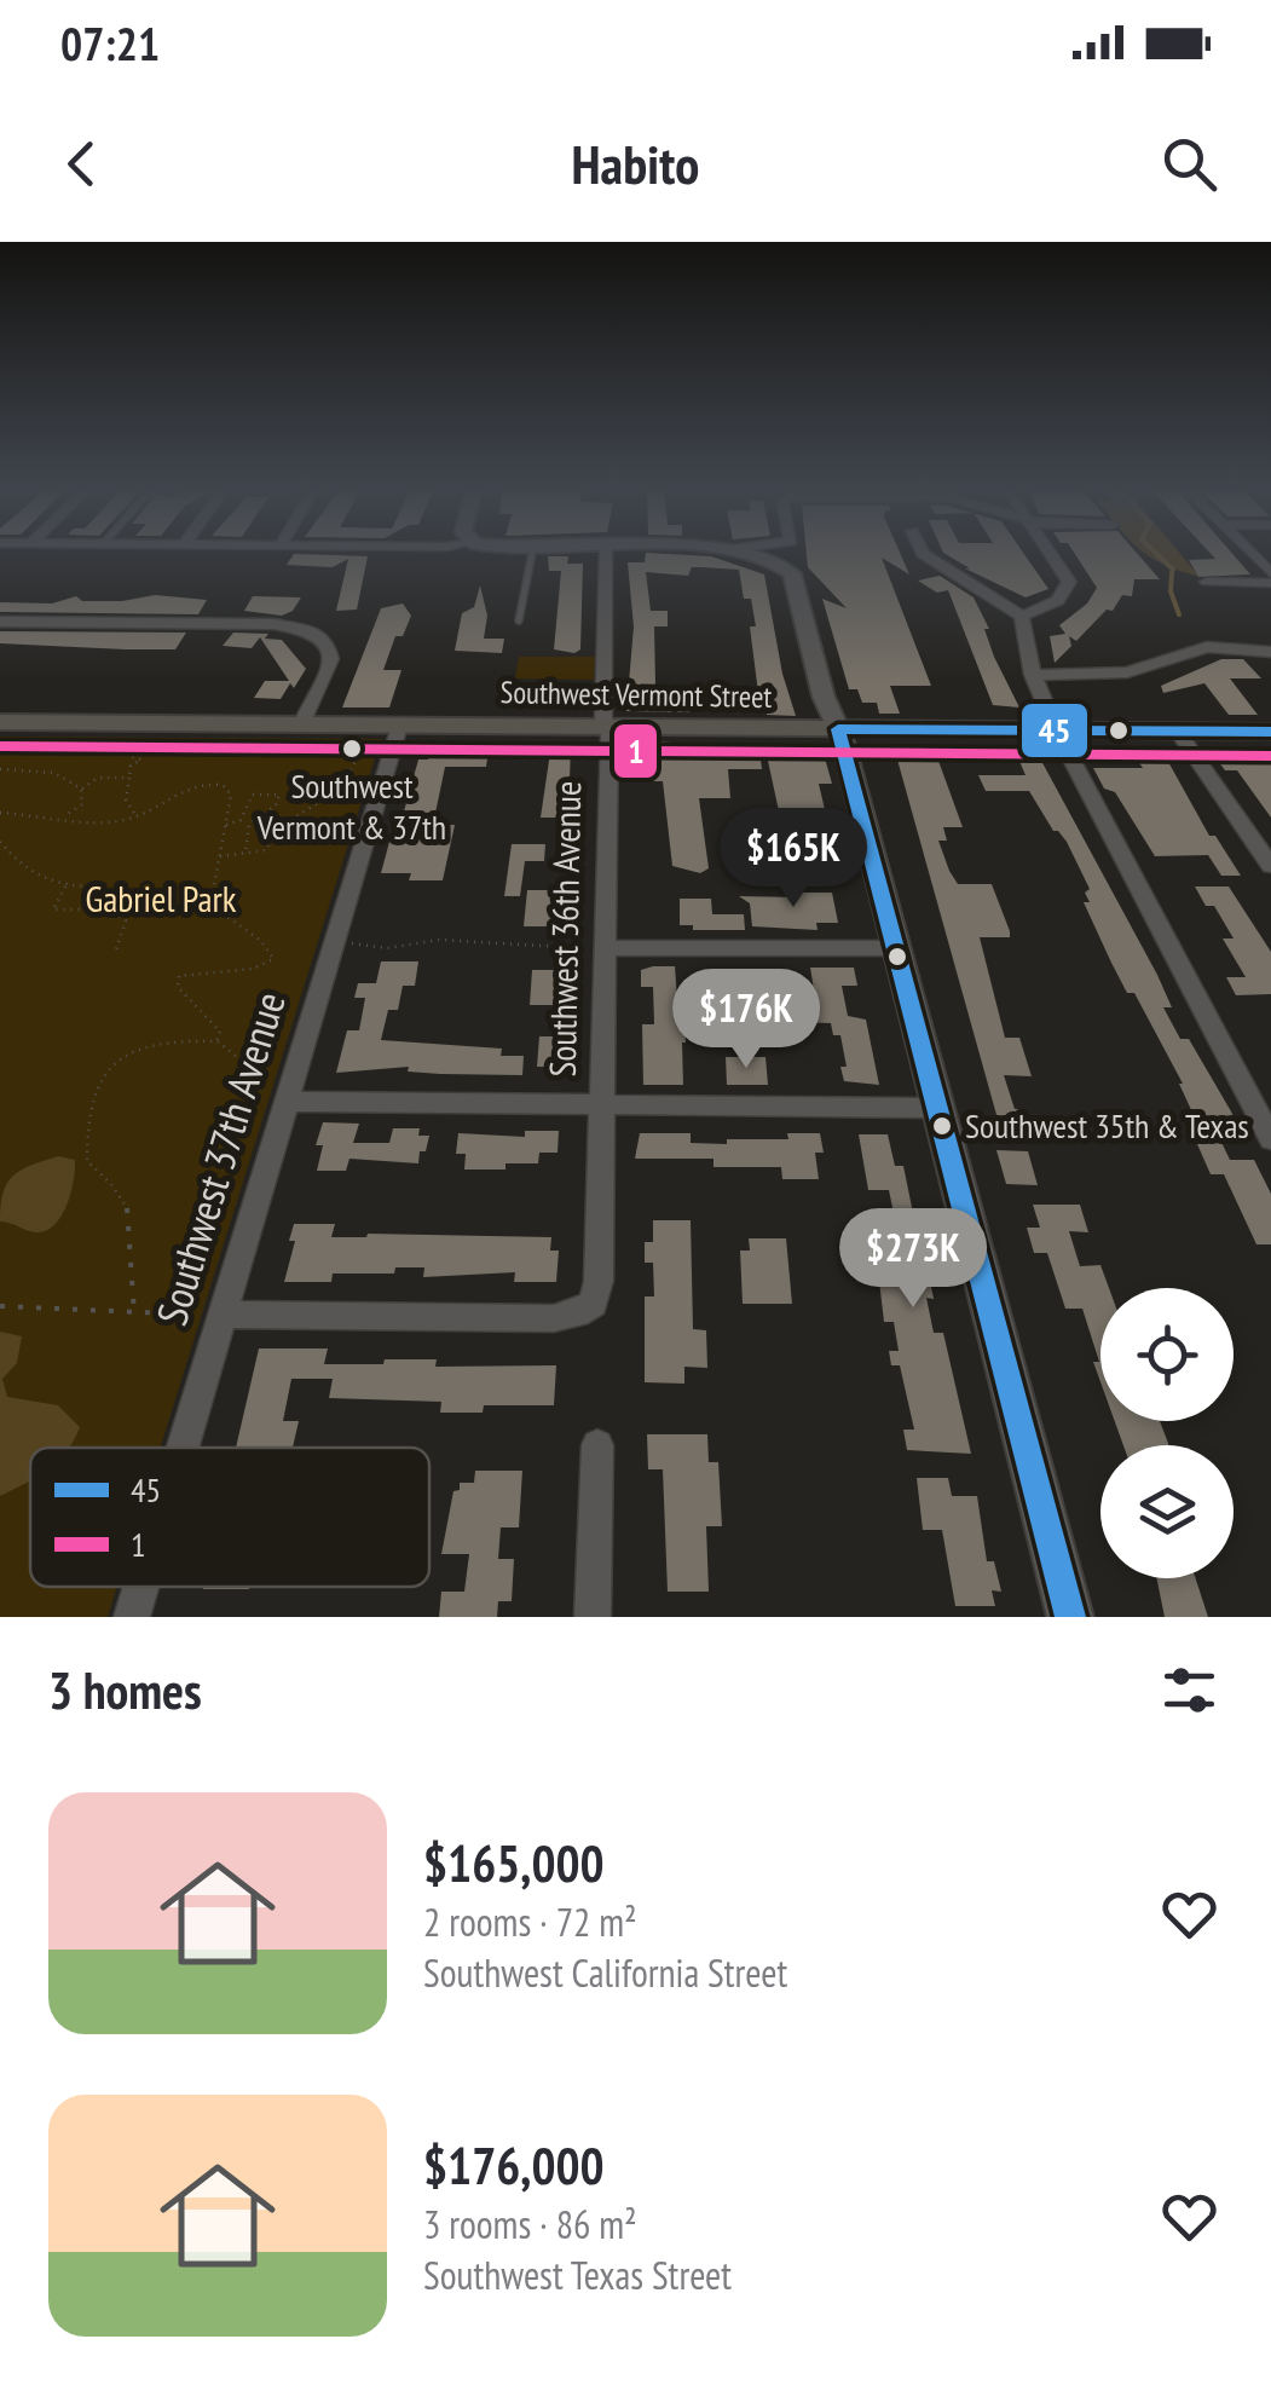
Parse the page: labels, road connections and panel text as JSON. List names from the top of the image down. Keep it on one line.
{"streets":{"main road":["Southwest Vermont Street"],"street":["Southwest 36th Avenue","Southwest 37th Avenue"]},"crossings":[["Southwest Vermont Street","Southwest 36th Avenue"],["Southwest Vermont Street","Southwest 37th Avenue"],["Southwest 36th Avenue","Southwest 37th Avenue"]],"parks":["Gabriel Park"],"places":["Southwest Vermont & 37th","Southwest 35th & Texas"],"lines":["transit line 45","transit line 1"],"legend":["45","1"],"page":{"status":"07:21","header":"Habito","price":["$165K","$176K","$273K"],"heading":"3 homes","list":[{"name":"$165,000","note":"2 rooms · 72 m² · Southwest California Street"},{"name":"$176,000","note":"3 rooms · 86 m² · Southwest Texas Street"}]}}
